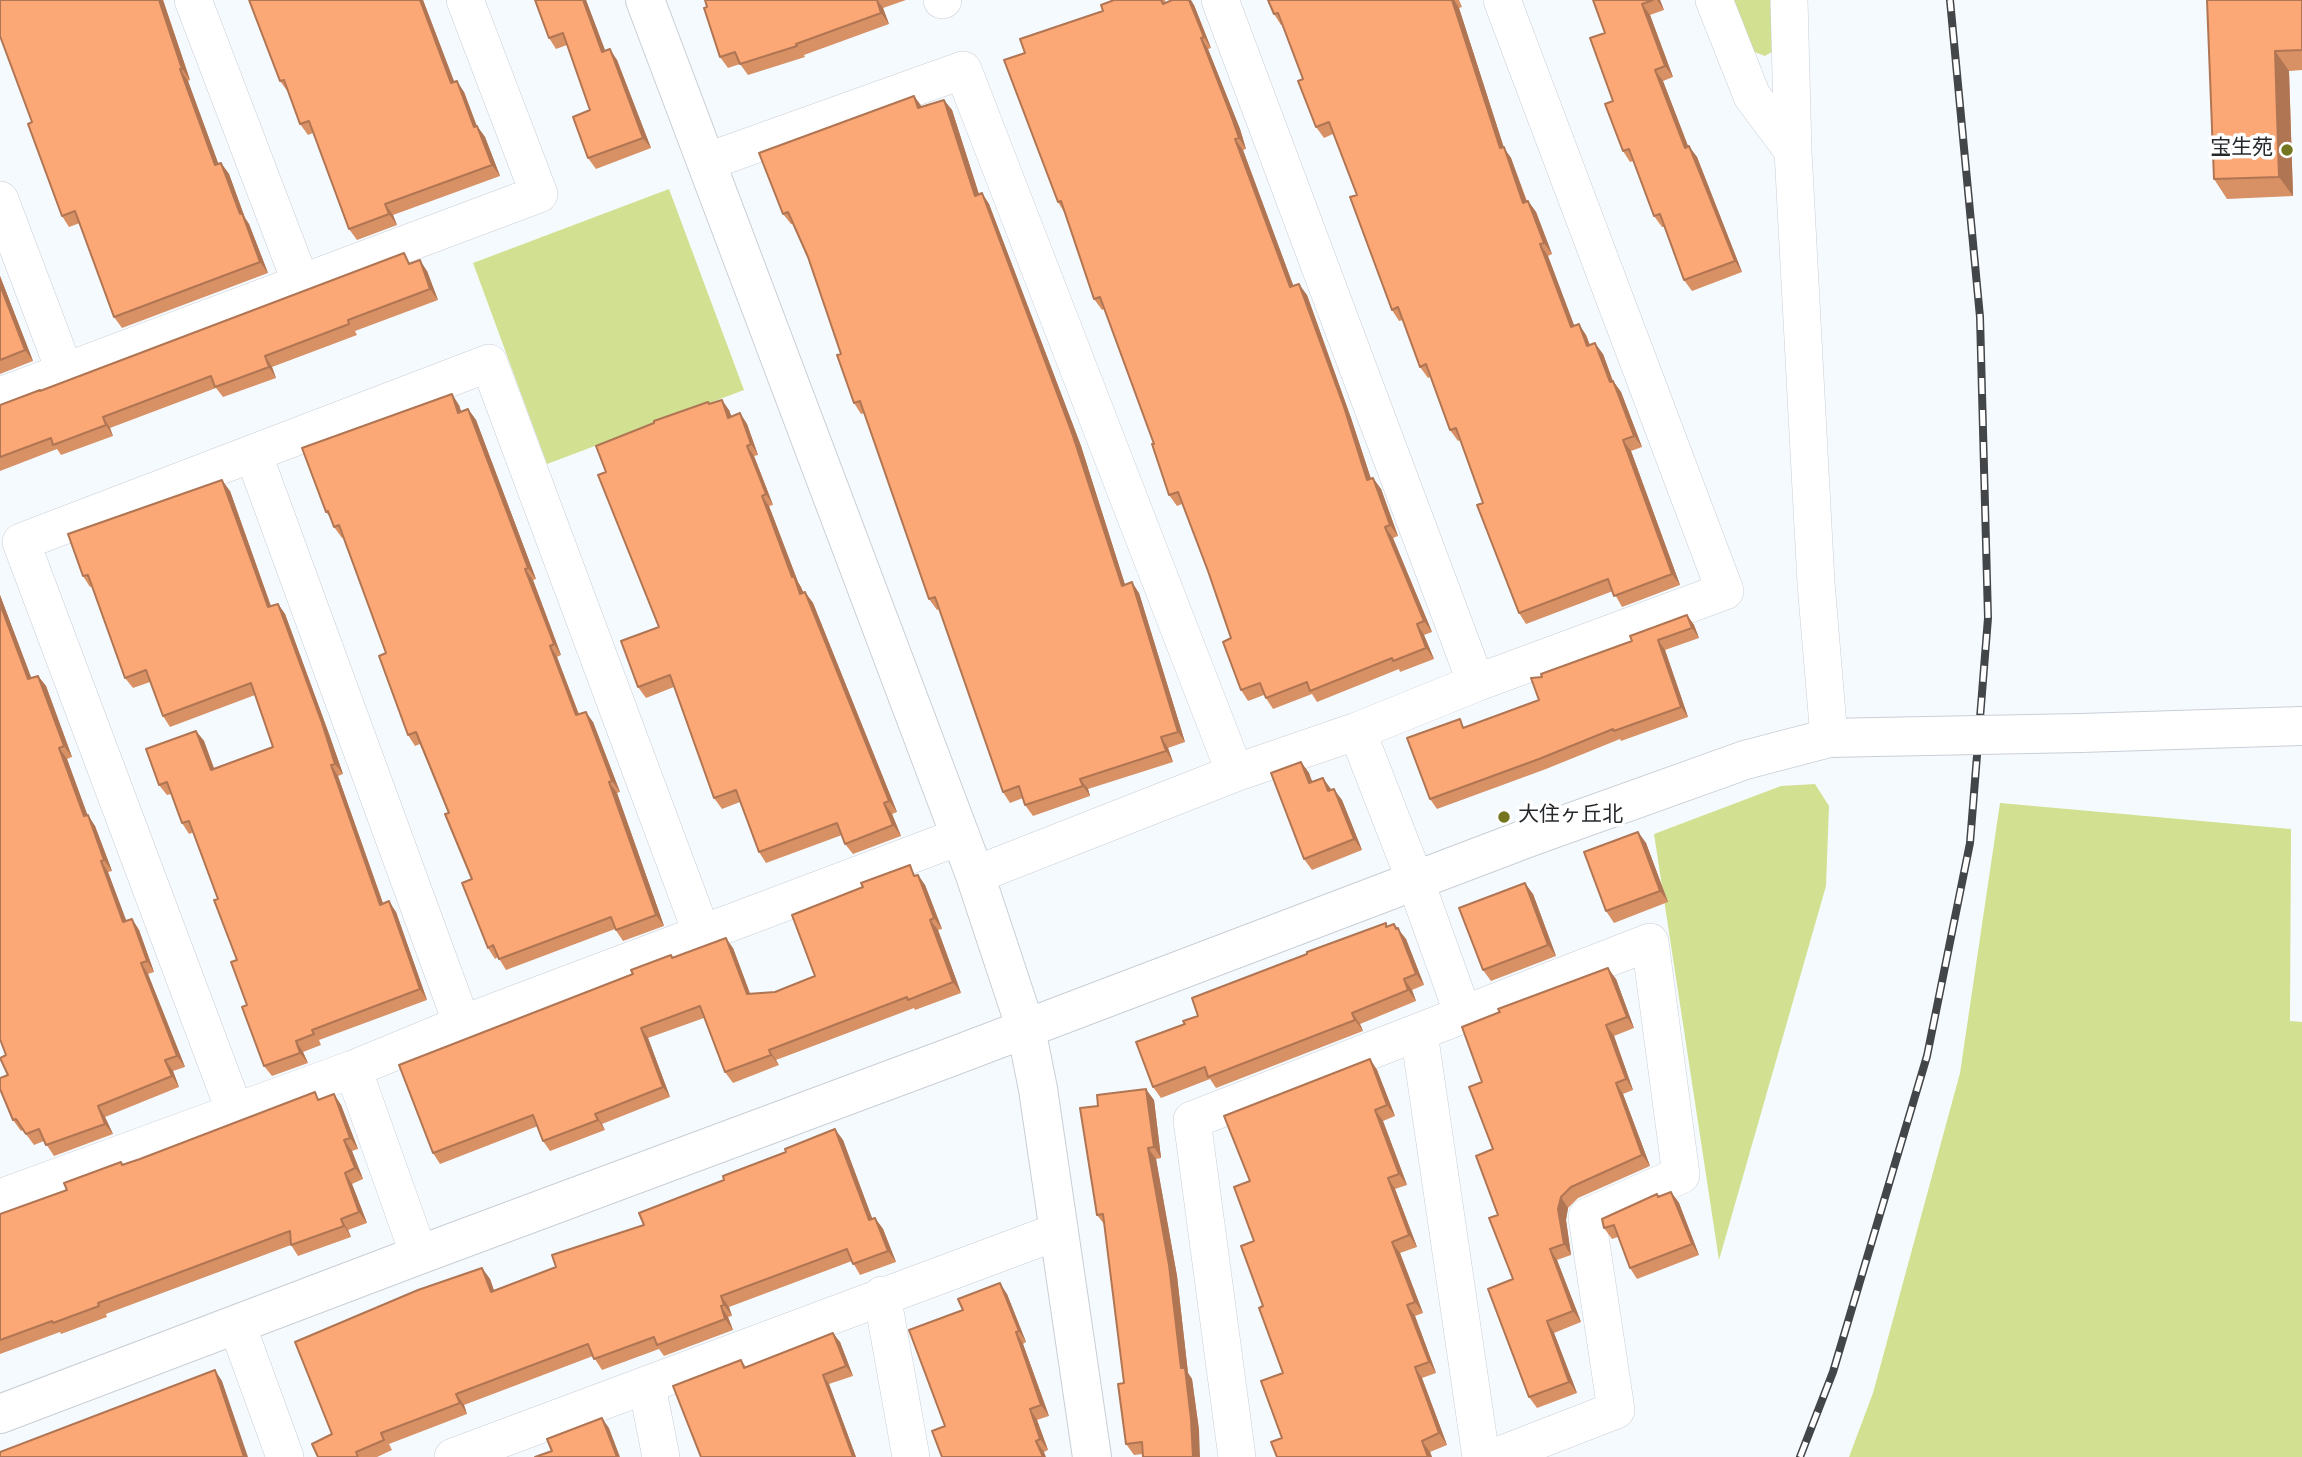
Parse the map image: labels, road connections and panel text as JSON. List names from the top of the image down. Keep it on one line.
{"places":["宝生苑","大住ヶ丘北"]}
